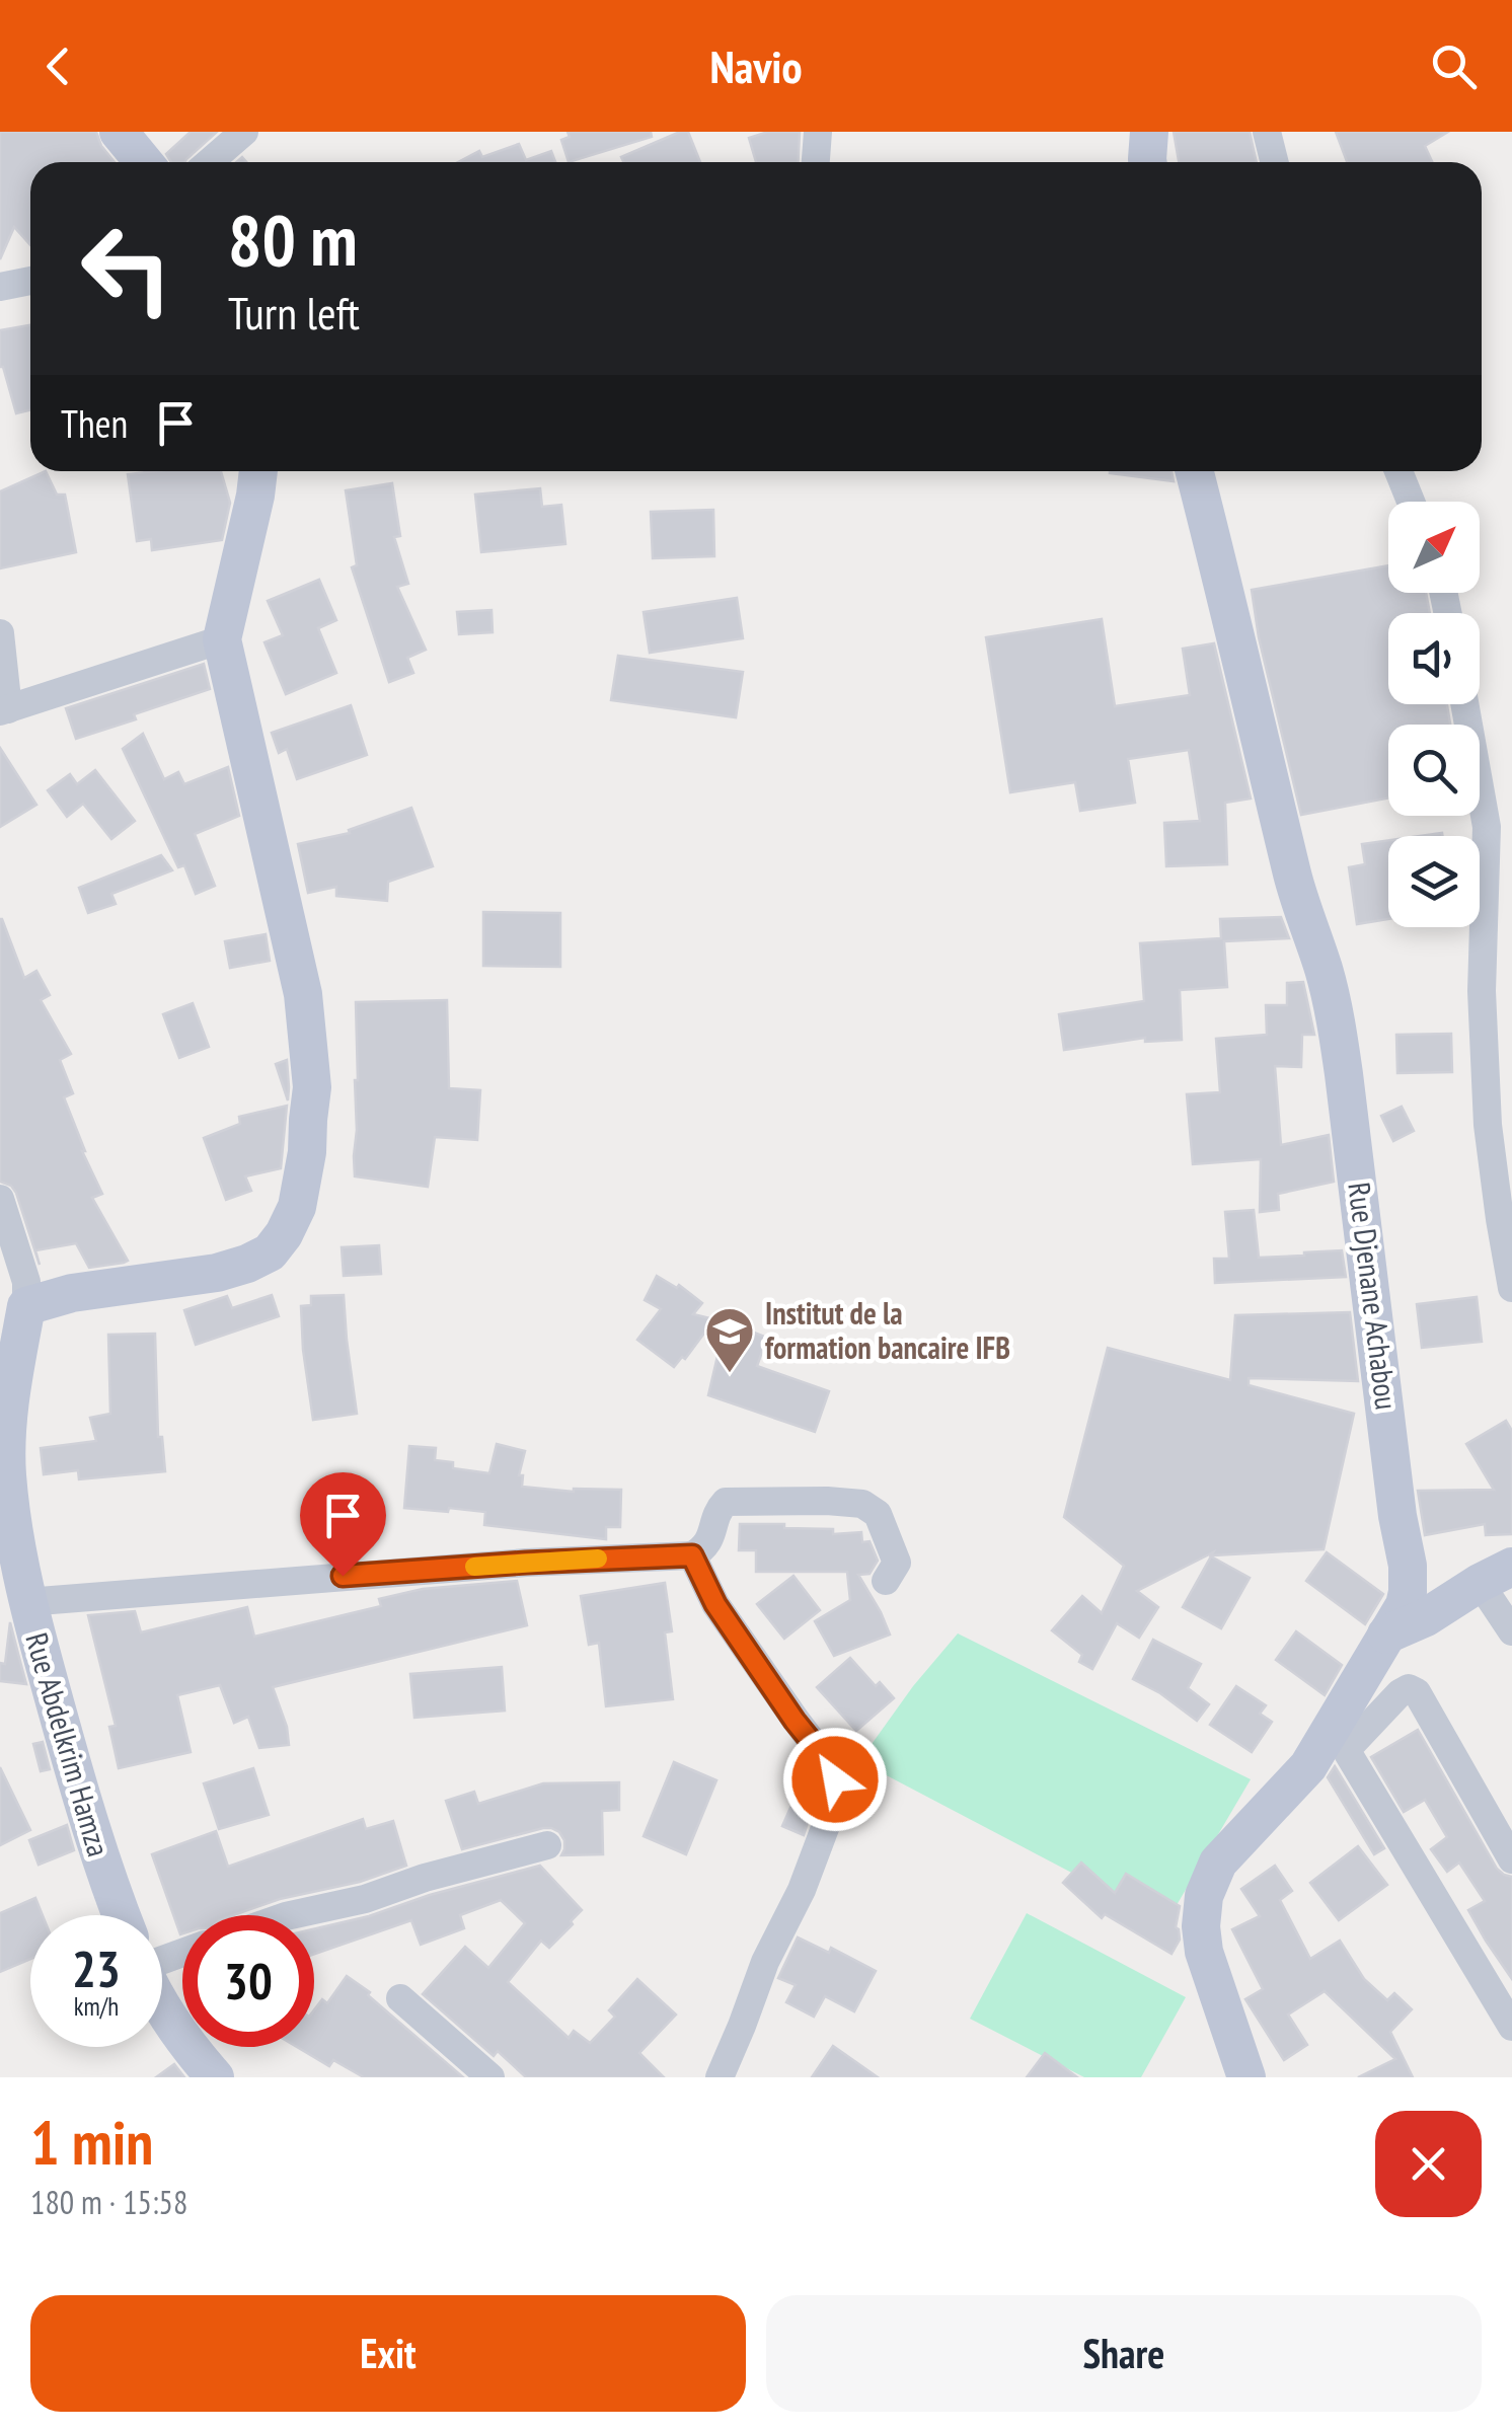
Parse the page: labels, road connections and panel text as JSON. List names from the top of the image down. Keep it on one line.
{"streets":{"street":["Rue Djenane Achabou","Rue Abdelkrim Hamza"]},"places":{"school or university":["Institut de la formation bancaire IFB"]},"north":"top right","page":{"header":"Navio","turn":["80 m","Turn left"],"then":"Then","speed":"23 km/h","limit":"30","heading":["1 min","180 m · 15:58"],"buttons":["Exit","Share"]}}
